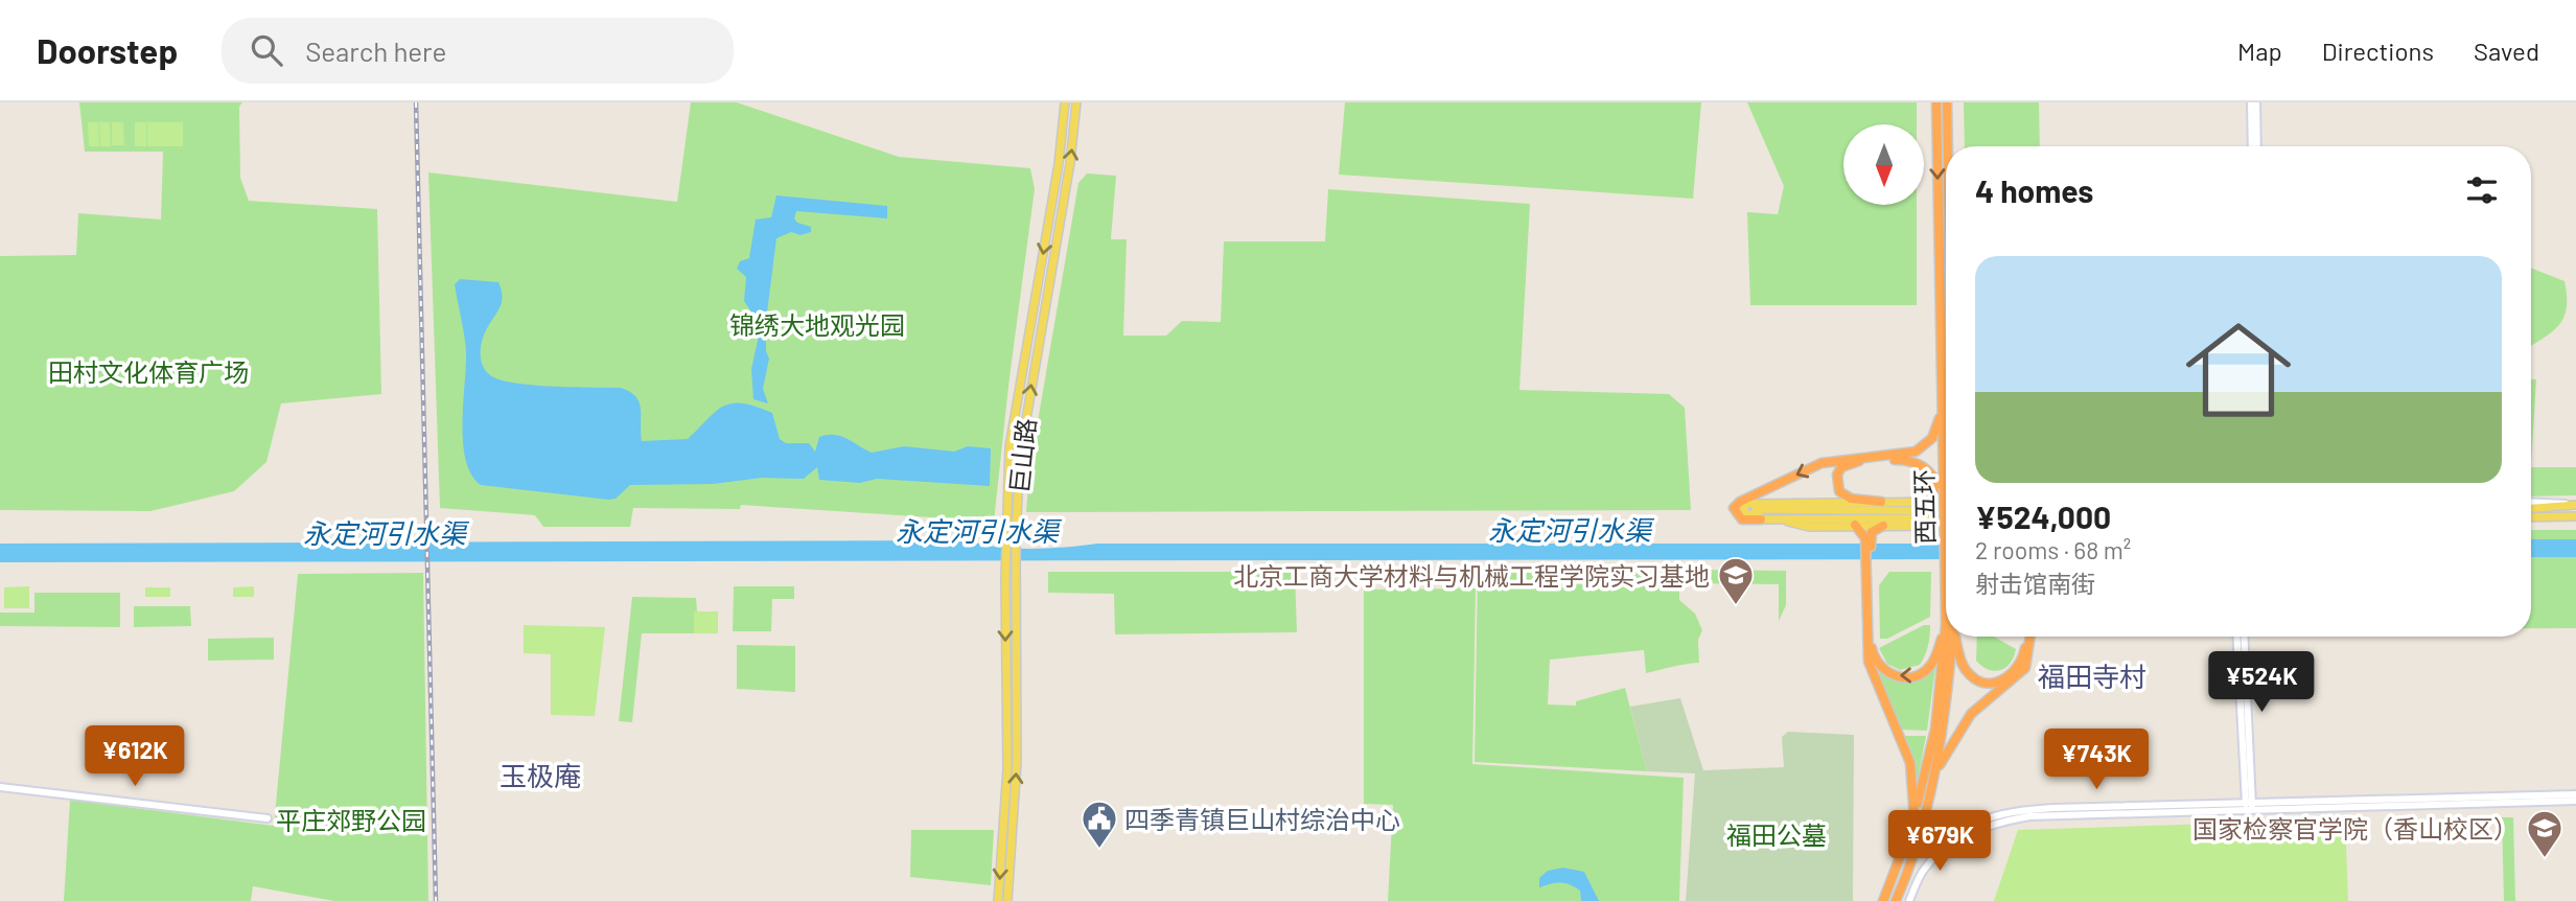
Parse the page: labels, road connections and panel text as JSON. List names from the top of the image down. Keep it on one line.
{"streets":{"highway":["西五环"],"main road":["巨山路"]},"districts":["福田寺村","玉极庵"],"water":["永定河引水渠"],"parks":["锦绣大地观光园","田村文化体育广场","平庄郊野公园","福田公墓"],"places":{"school or university":["北京工商大学材料与机械工程学院实习基地","国家检察官学院（香山校区）"],"public building":["四季青镇巨山村综治中心"]},"north":"bottom","page":{"header":"Doorstep","search":"Search here","nav":["Map","Directions","Saved"],"heading":"4 homes","list":[{"name":"¥524,000","note":"2 rooms · 68 m² · 射击馆南街"}],"price":["¥524K","¥612K","¥743K","¥679K"]}}
